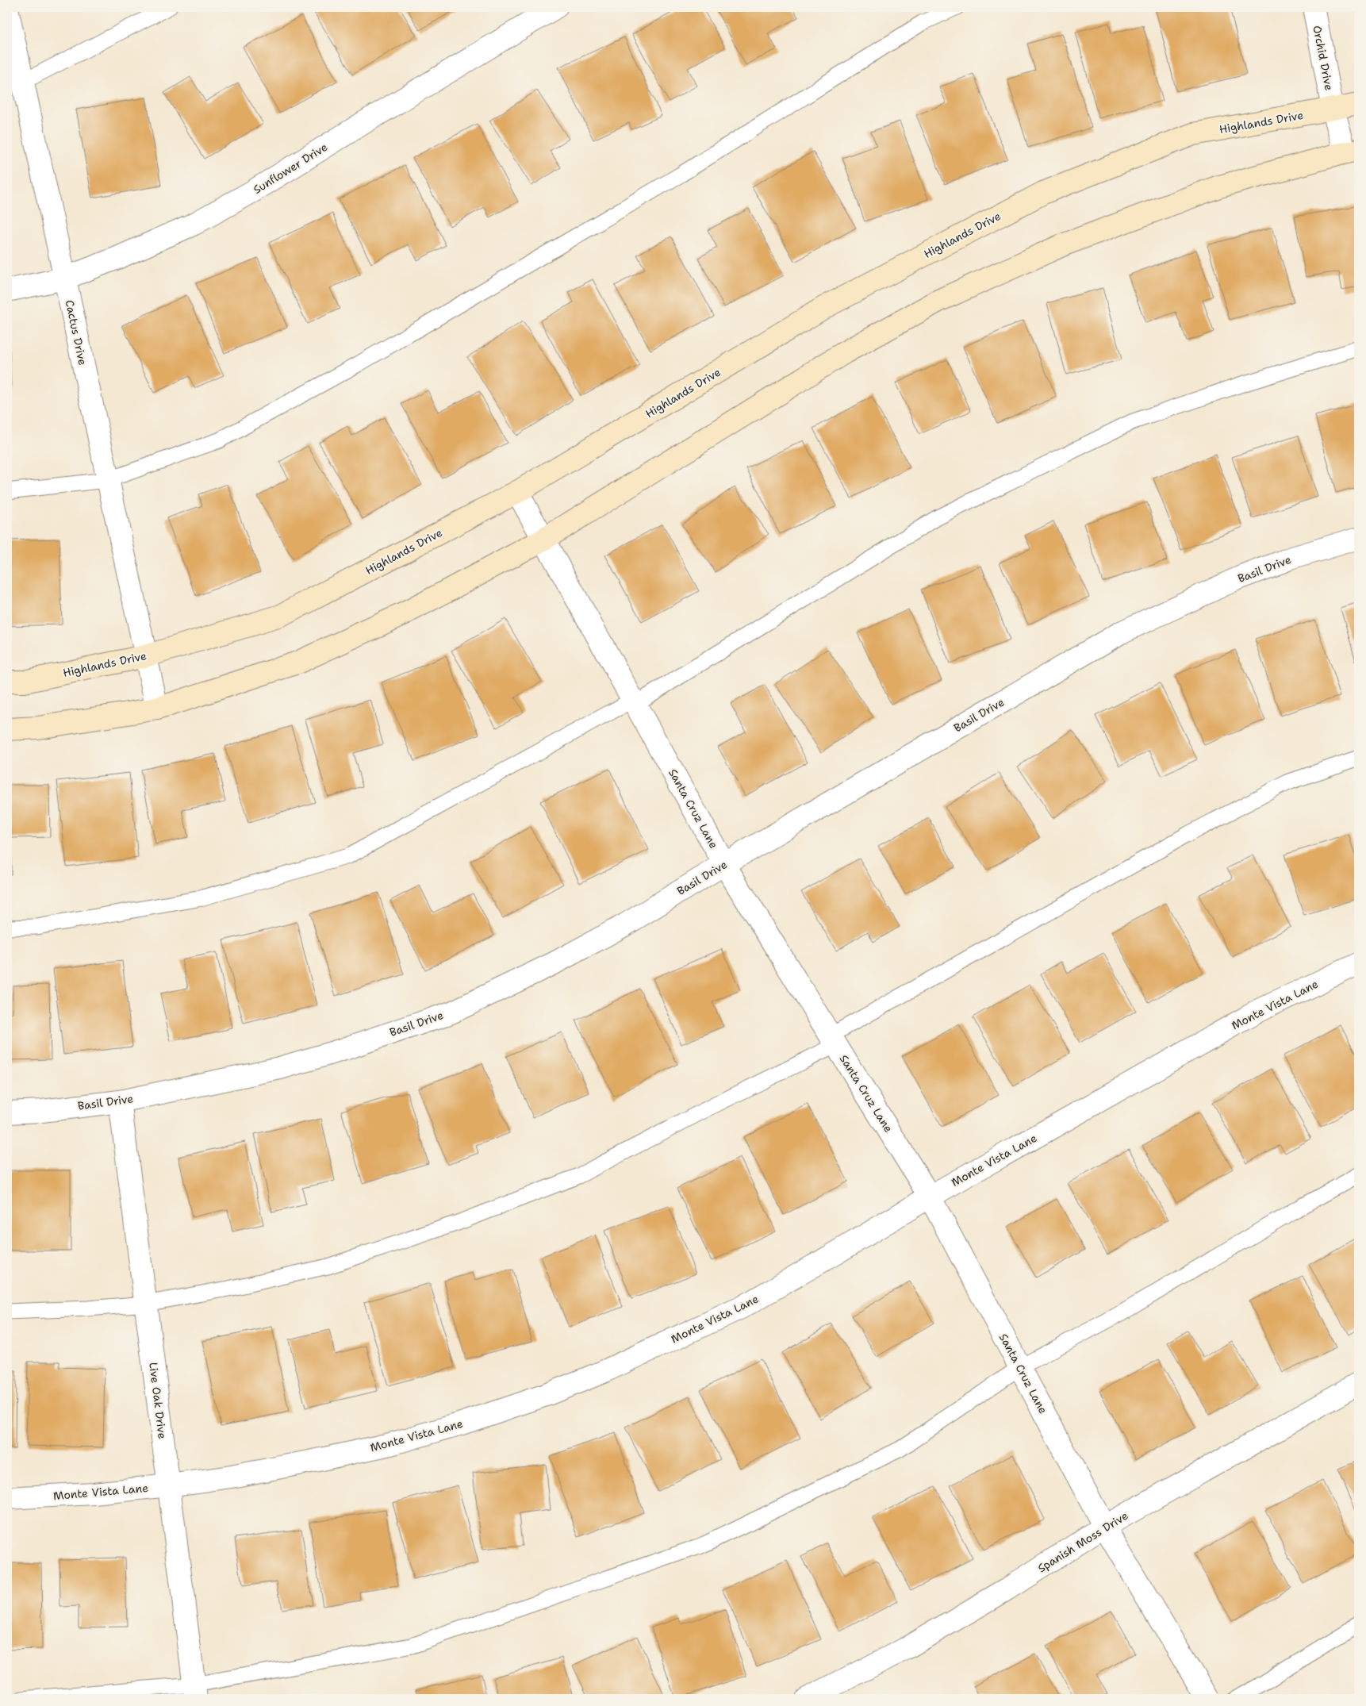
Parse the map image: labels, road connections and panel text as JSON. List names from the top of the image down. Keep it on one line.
{"streets":{"street":["Orchid Drive","Highlands Drive","Sunflower Drive","Cactus Drive","Basil Drive","Santa Cruz Lane","Monte Vista Lane","Live Oak Drive","Spanish Moss Drive"]},"crossings":[["Orchid Drive","Highlands Drive"],["Highlands Drive","Cactus Drive"],["Highlands Drive","Santa Cruz Lane"],["Sunflower Drive","Cactus Drive"],["Basil Drive","Santa Cruz Lane"],["Basil Drive","Live Oak Drive"],["Santa Cruz Lane","Monte Vista Lane"],["Santa Cruz Lane","Spanish Moss Drive"],["Monte Vista Lane","Live Oak Drive"]]}
